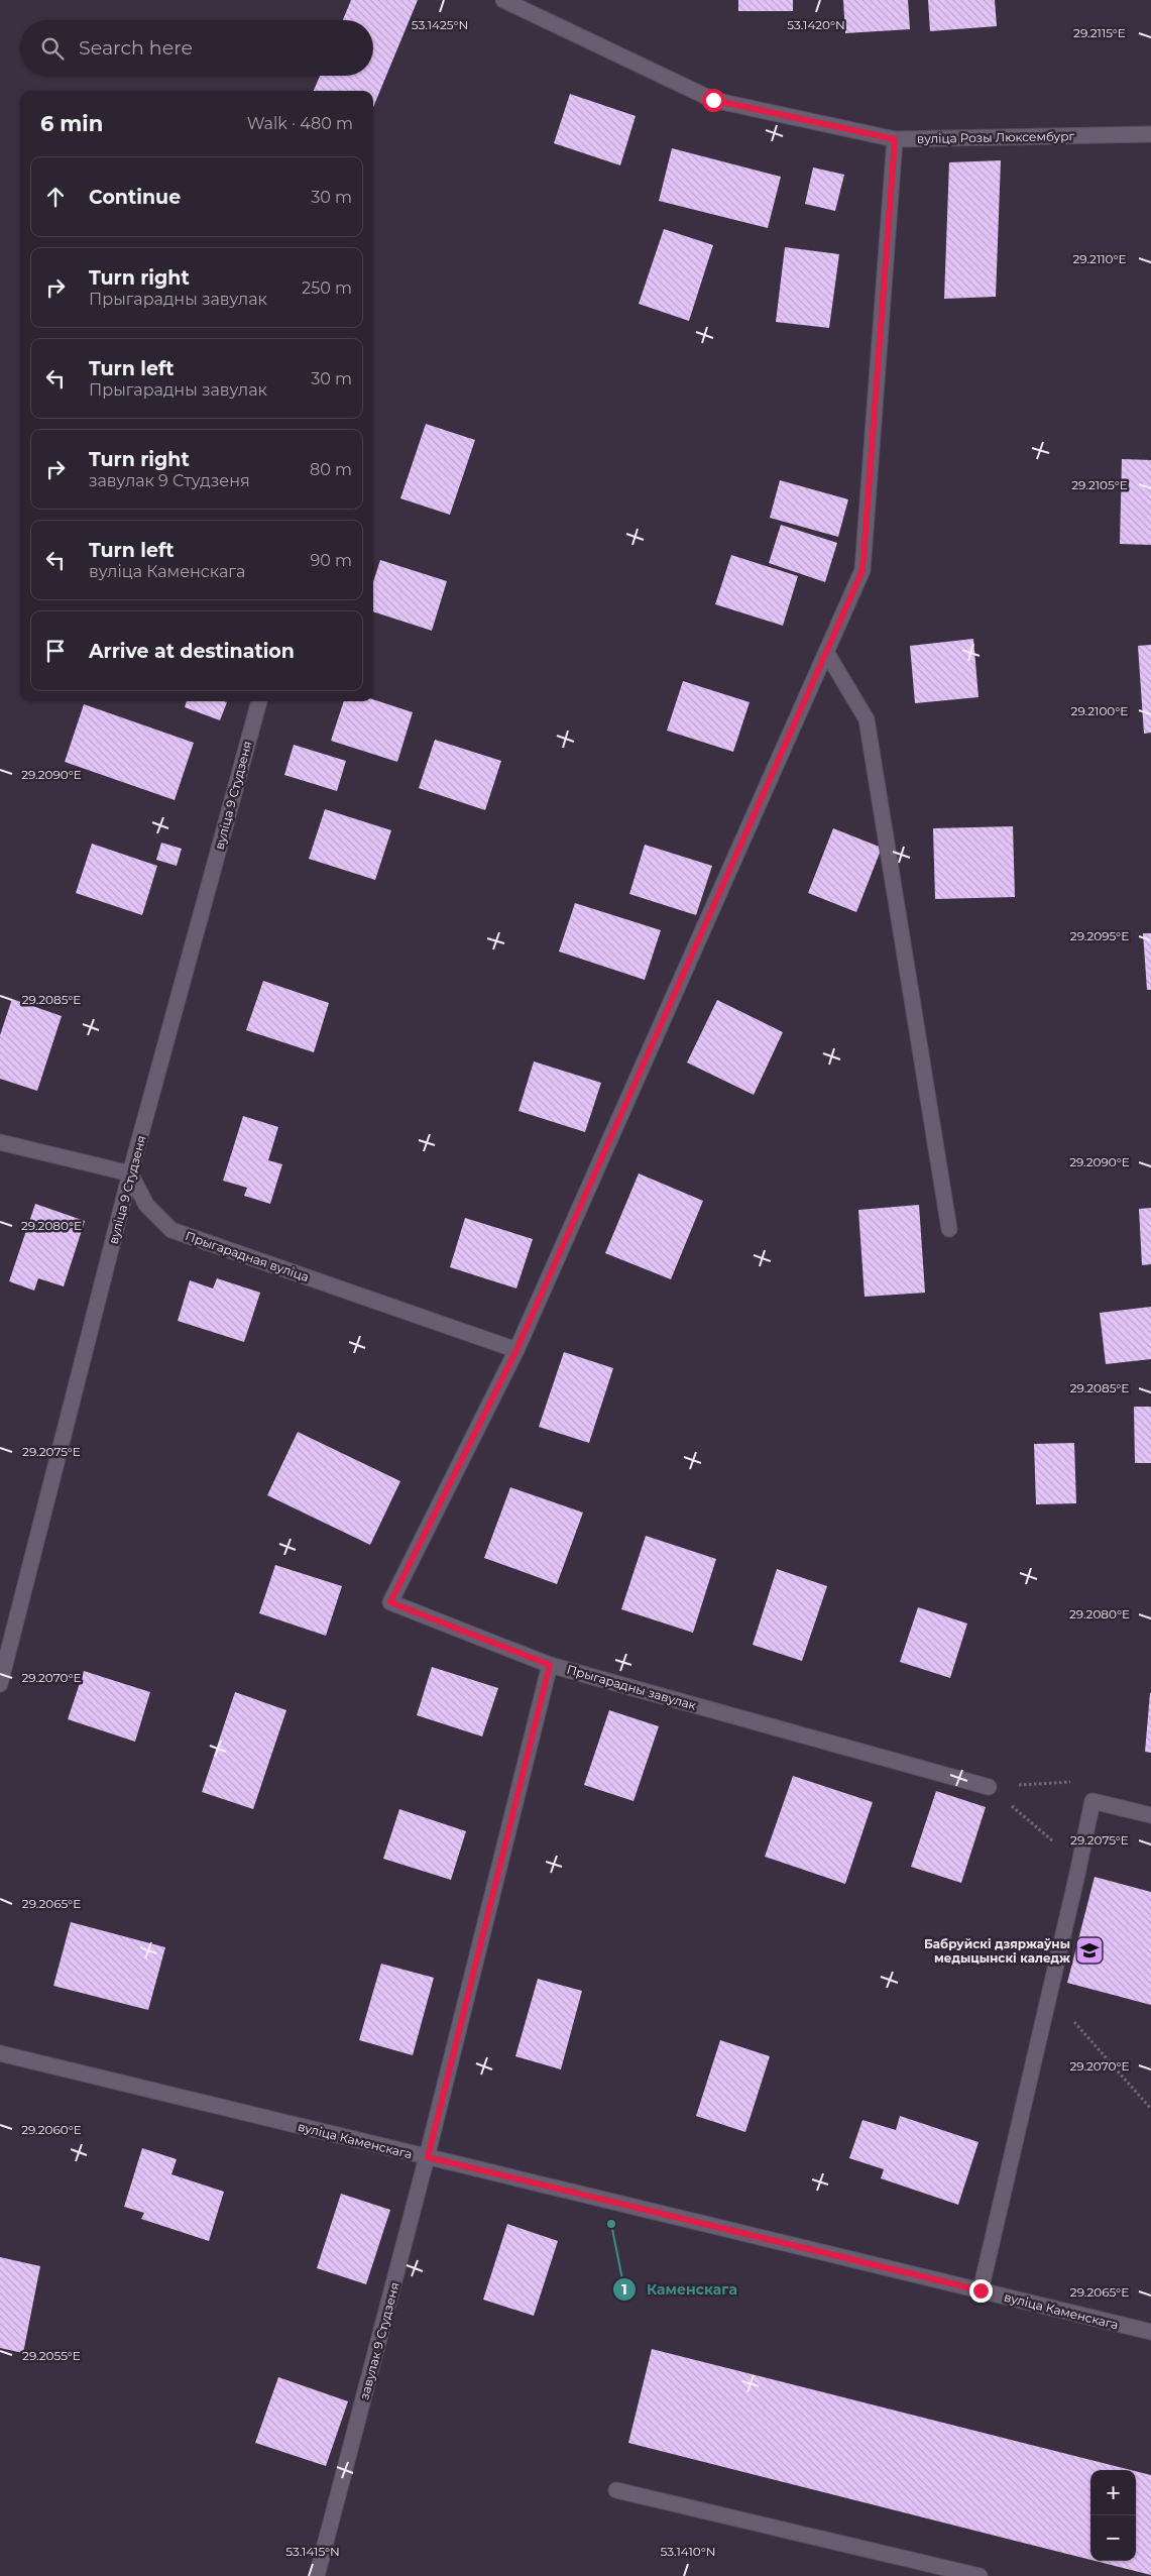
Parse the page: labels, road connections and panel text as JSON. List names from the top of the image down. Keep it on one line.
{"streets":{"street":["вуліца Розы Люксембург","вуліца 9 Студзеня","Прыгарадная вуліца","Прыгарадны завулак","вуліца Каменскага","завулак 9 Студзеня"]},"crossings":[["вуліца Розы Люксембург","Прыгарадны завулак"],["вуліца 9 Студзеня","Прыгарадная вуліца"],["Прыгарадная вуліца","Прыгарадны завулак"],["Прыгарадны завулак","завулак 9 Студзеня"],["вуліца Каменскага","завулак 9 Студзеня"]],"places":{"school or university":["Бабруйскі дзяржаўны медыцынскі каледж"],"other":["Каменскага"]},"page":{"search":"Search here","heading":["6 min","Walk · 480 m"],"list":[["Continue","30 m"],["Turn right","Прыгарадны завулак","250 m"],["Turn left","Прыгарадны завулак","30 m"],["Turn right","завулак 9 Студзеня","80 m"],["Turn left","вуліца Каменскага","90 m"],"Arrive at destination"],"map_buttons":["+","−"]},"coordinates":["53.1425°N","53.1420°N","29.2115°E","29.2110°E","29.2105°E","29.2100°E","29.2090°E","29.2095°E","29.2085°E","29.2080°E","29.2075°E","29.2070°E","29.2065°E","29.2060°E","29.2055°E","53.1415°N","53.1410°N"]}
